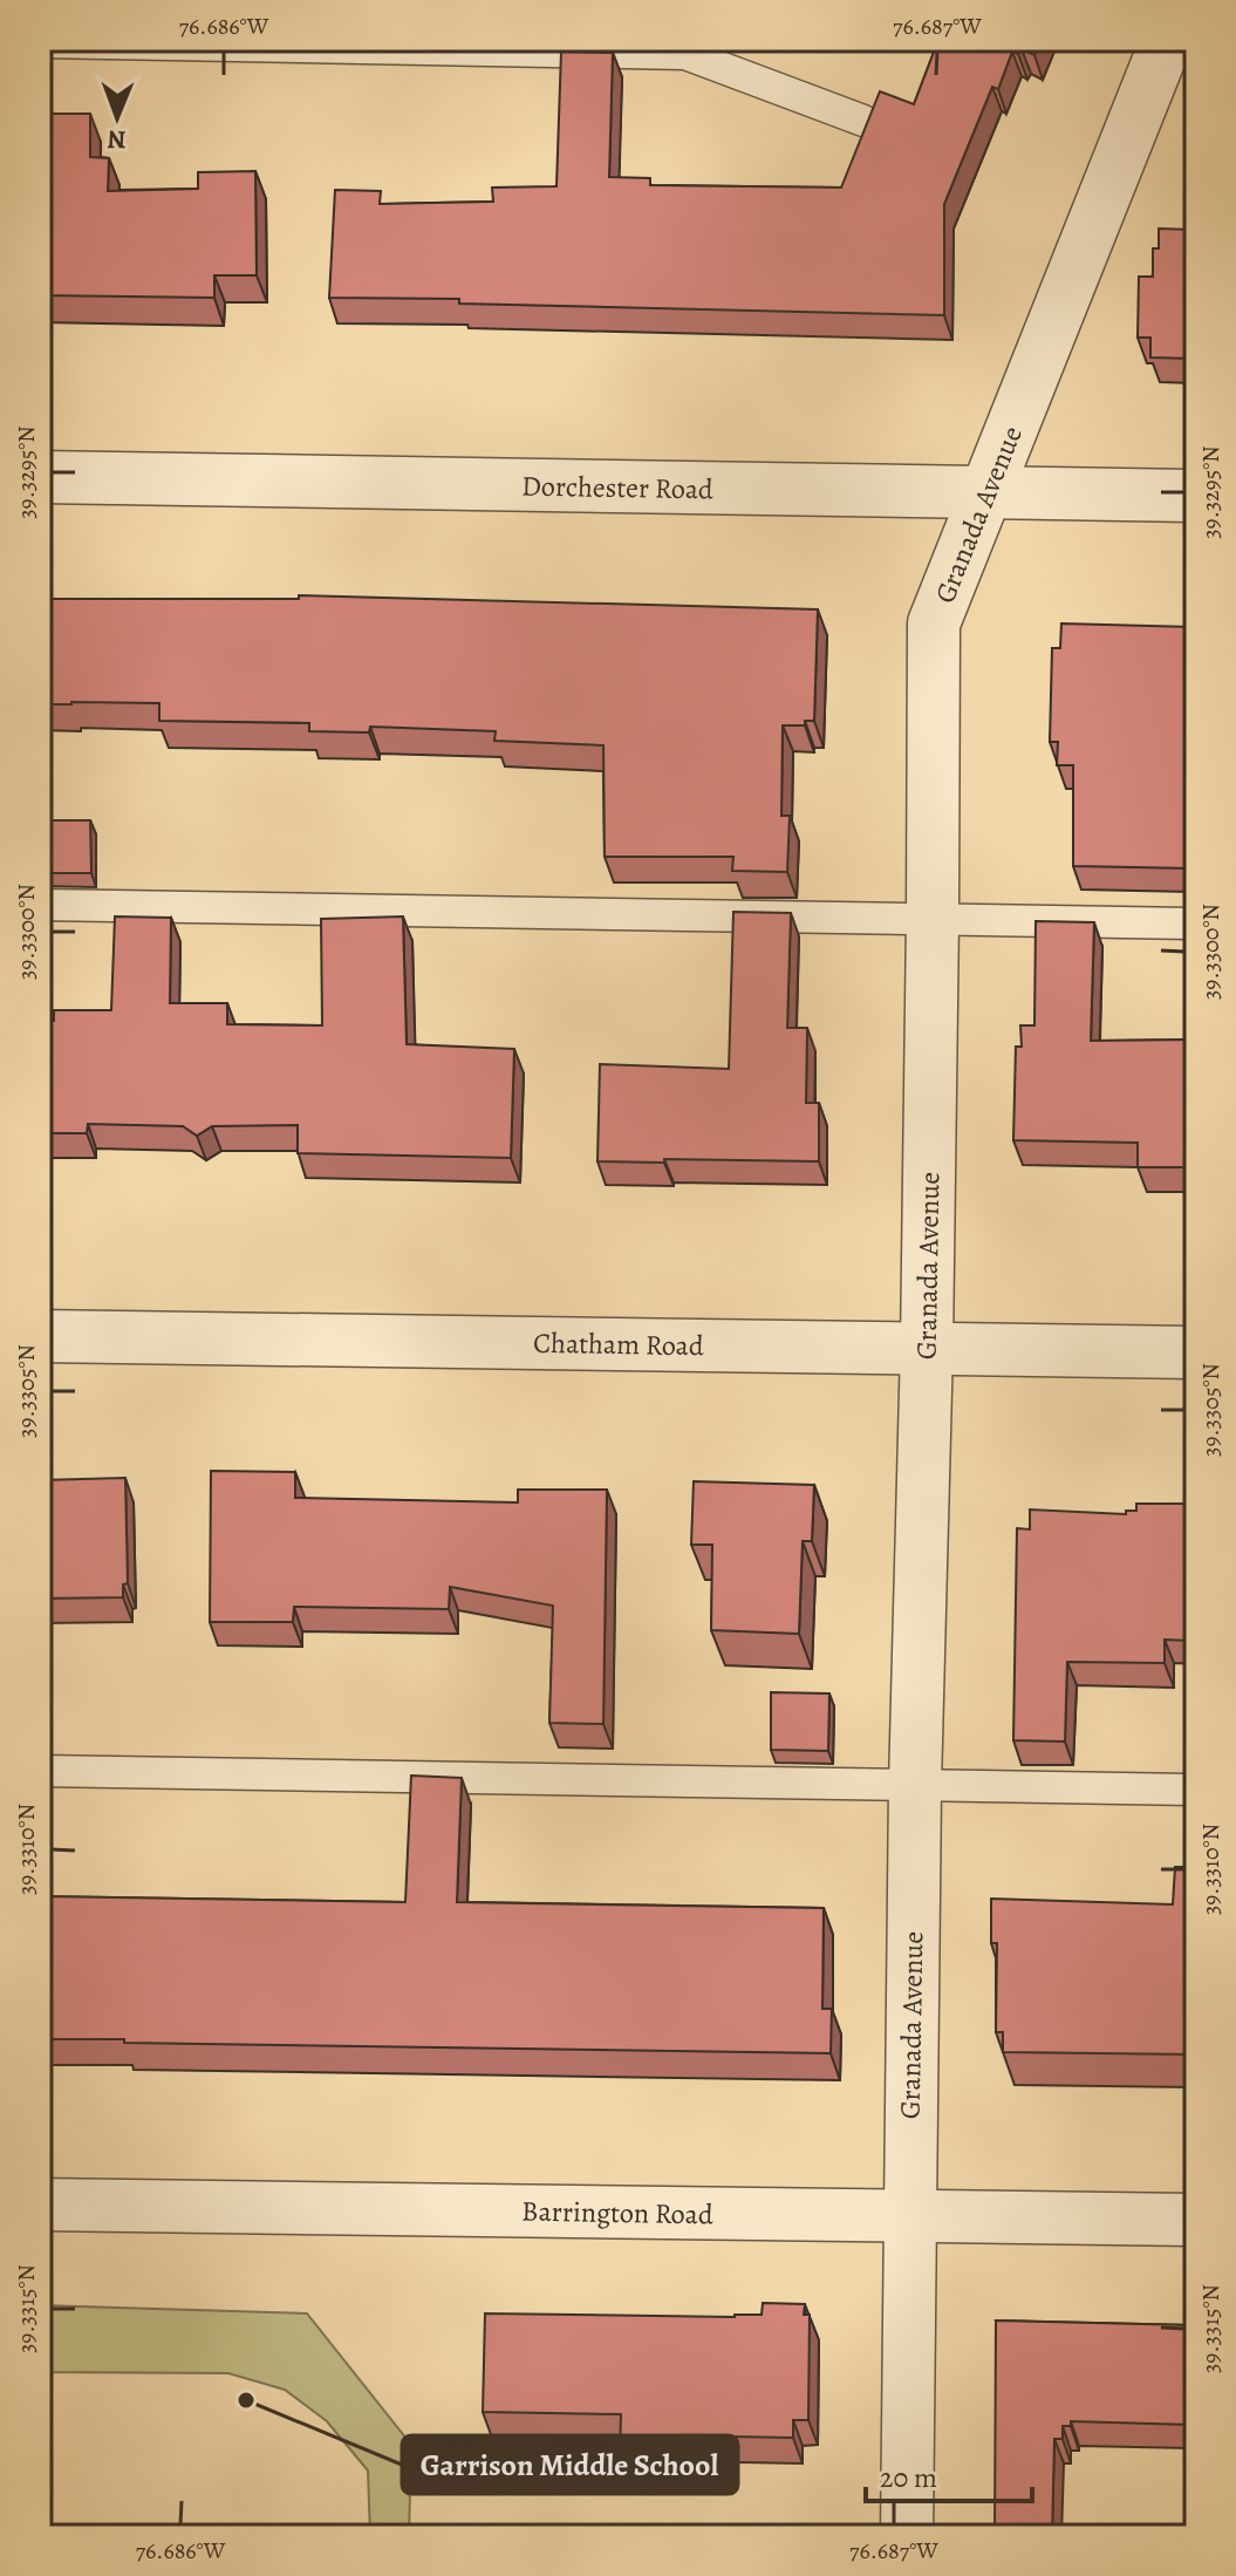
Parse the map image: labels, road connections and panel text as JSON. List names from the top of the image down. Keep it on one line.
{"streets":{"street":["Dorchester Road","Granada Avenue","Chatham Road","Barrington Road"]},"crossings":[["Dorchester Road","Granada Avenue"],["Granada Avenue","Chatham Road"],["Granada Avenue","Barrington Road"]],"places":["Garrison Middle School"],"scale_bar":"20 m","north":"bottom","coordinates":["76.686°W","76.687°W","39.3295°N","39.3300°N","39.3305°N","39.3310°N","39.3315°N"]}
